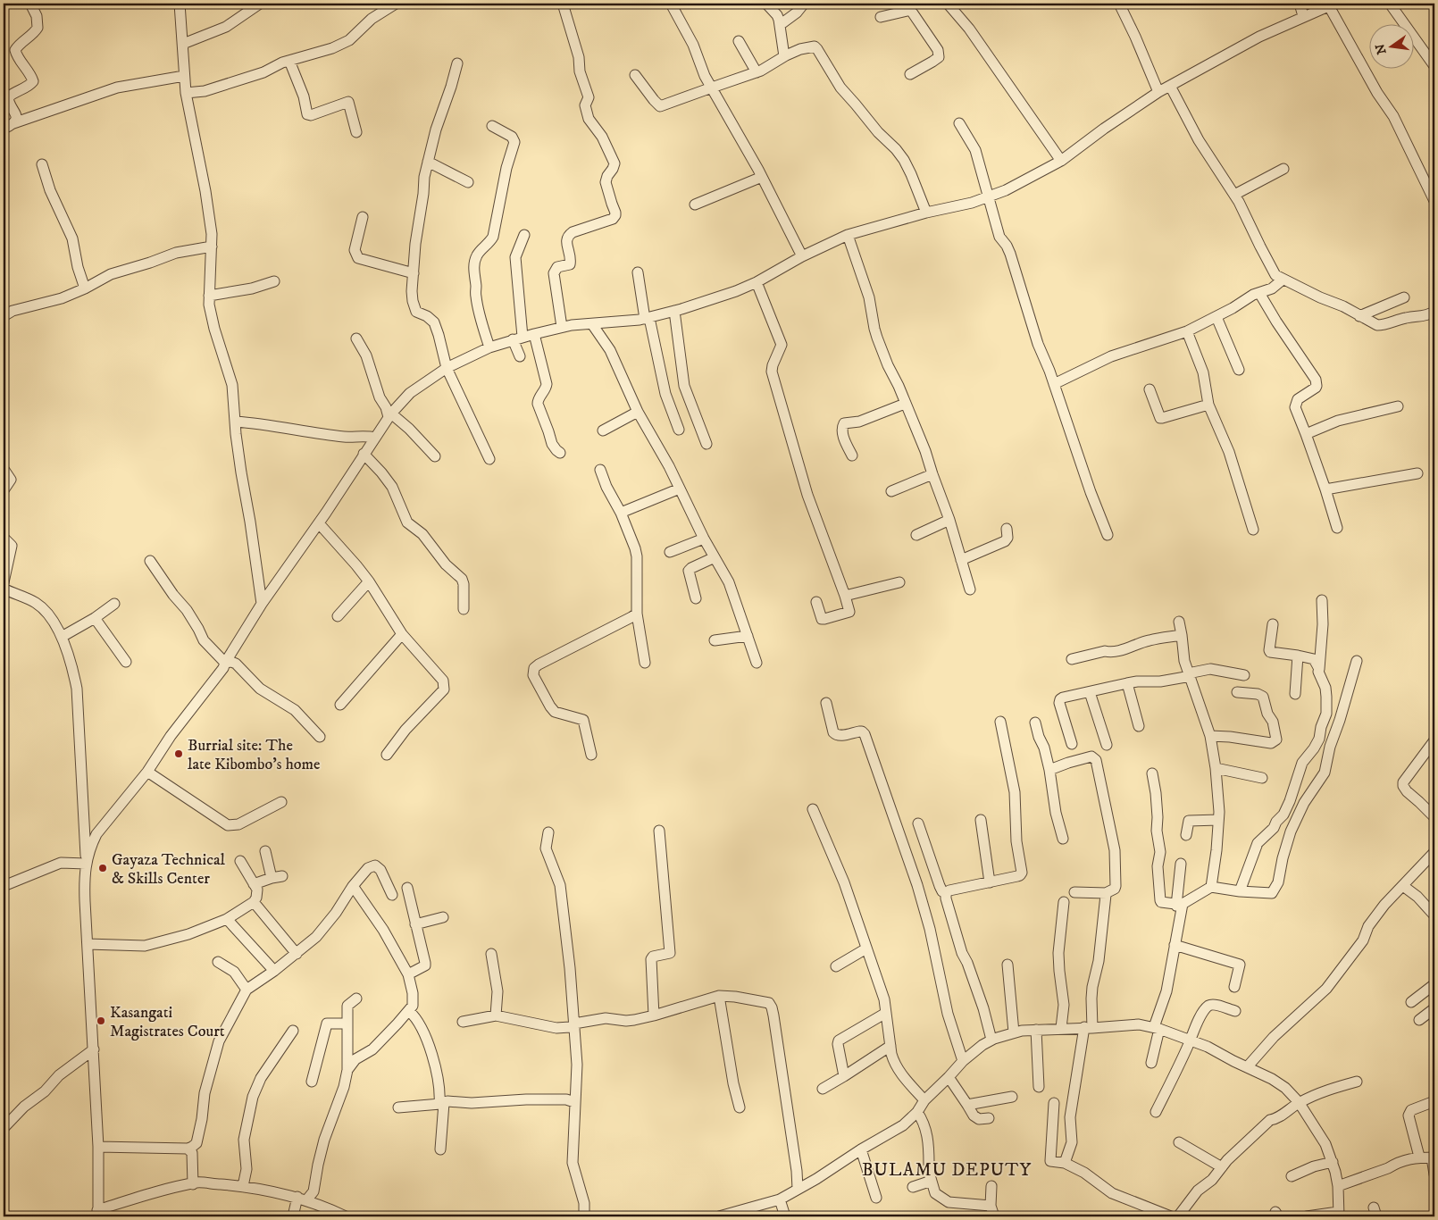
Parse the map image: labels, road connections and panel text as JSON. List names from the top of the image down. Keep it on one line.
{"districts":["BULAMU DEPUTY"],"places":["Burrial site: The late Kibombo's home","Gayaza Technical & Skills Center","Kasangati Magistrates Court"],"north":"left"}
